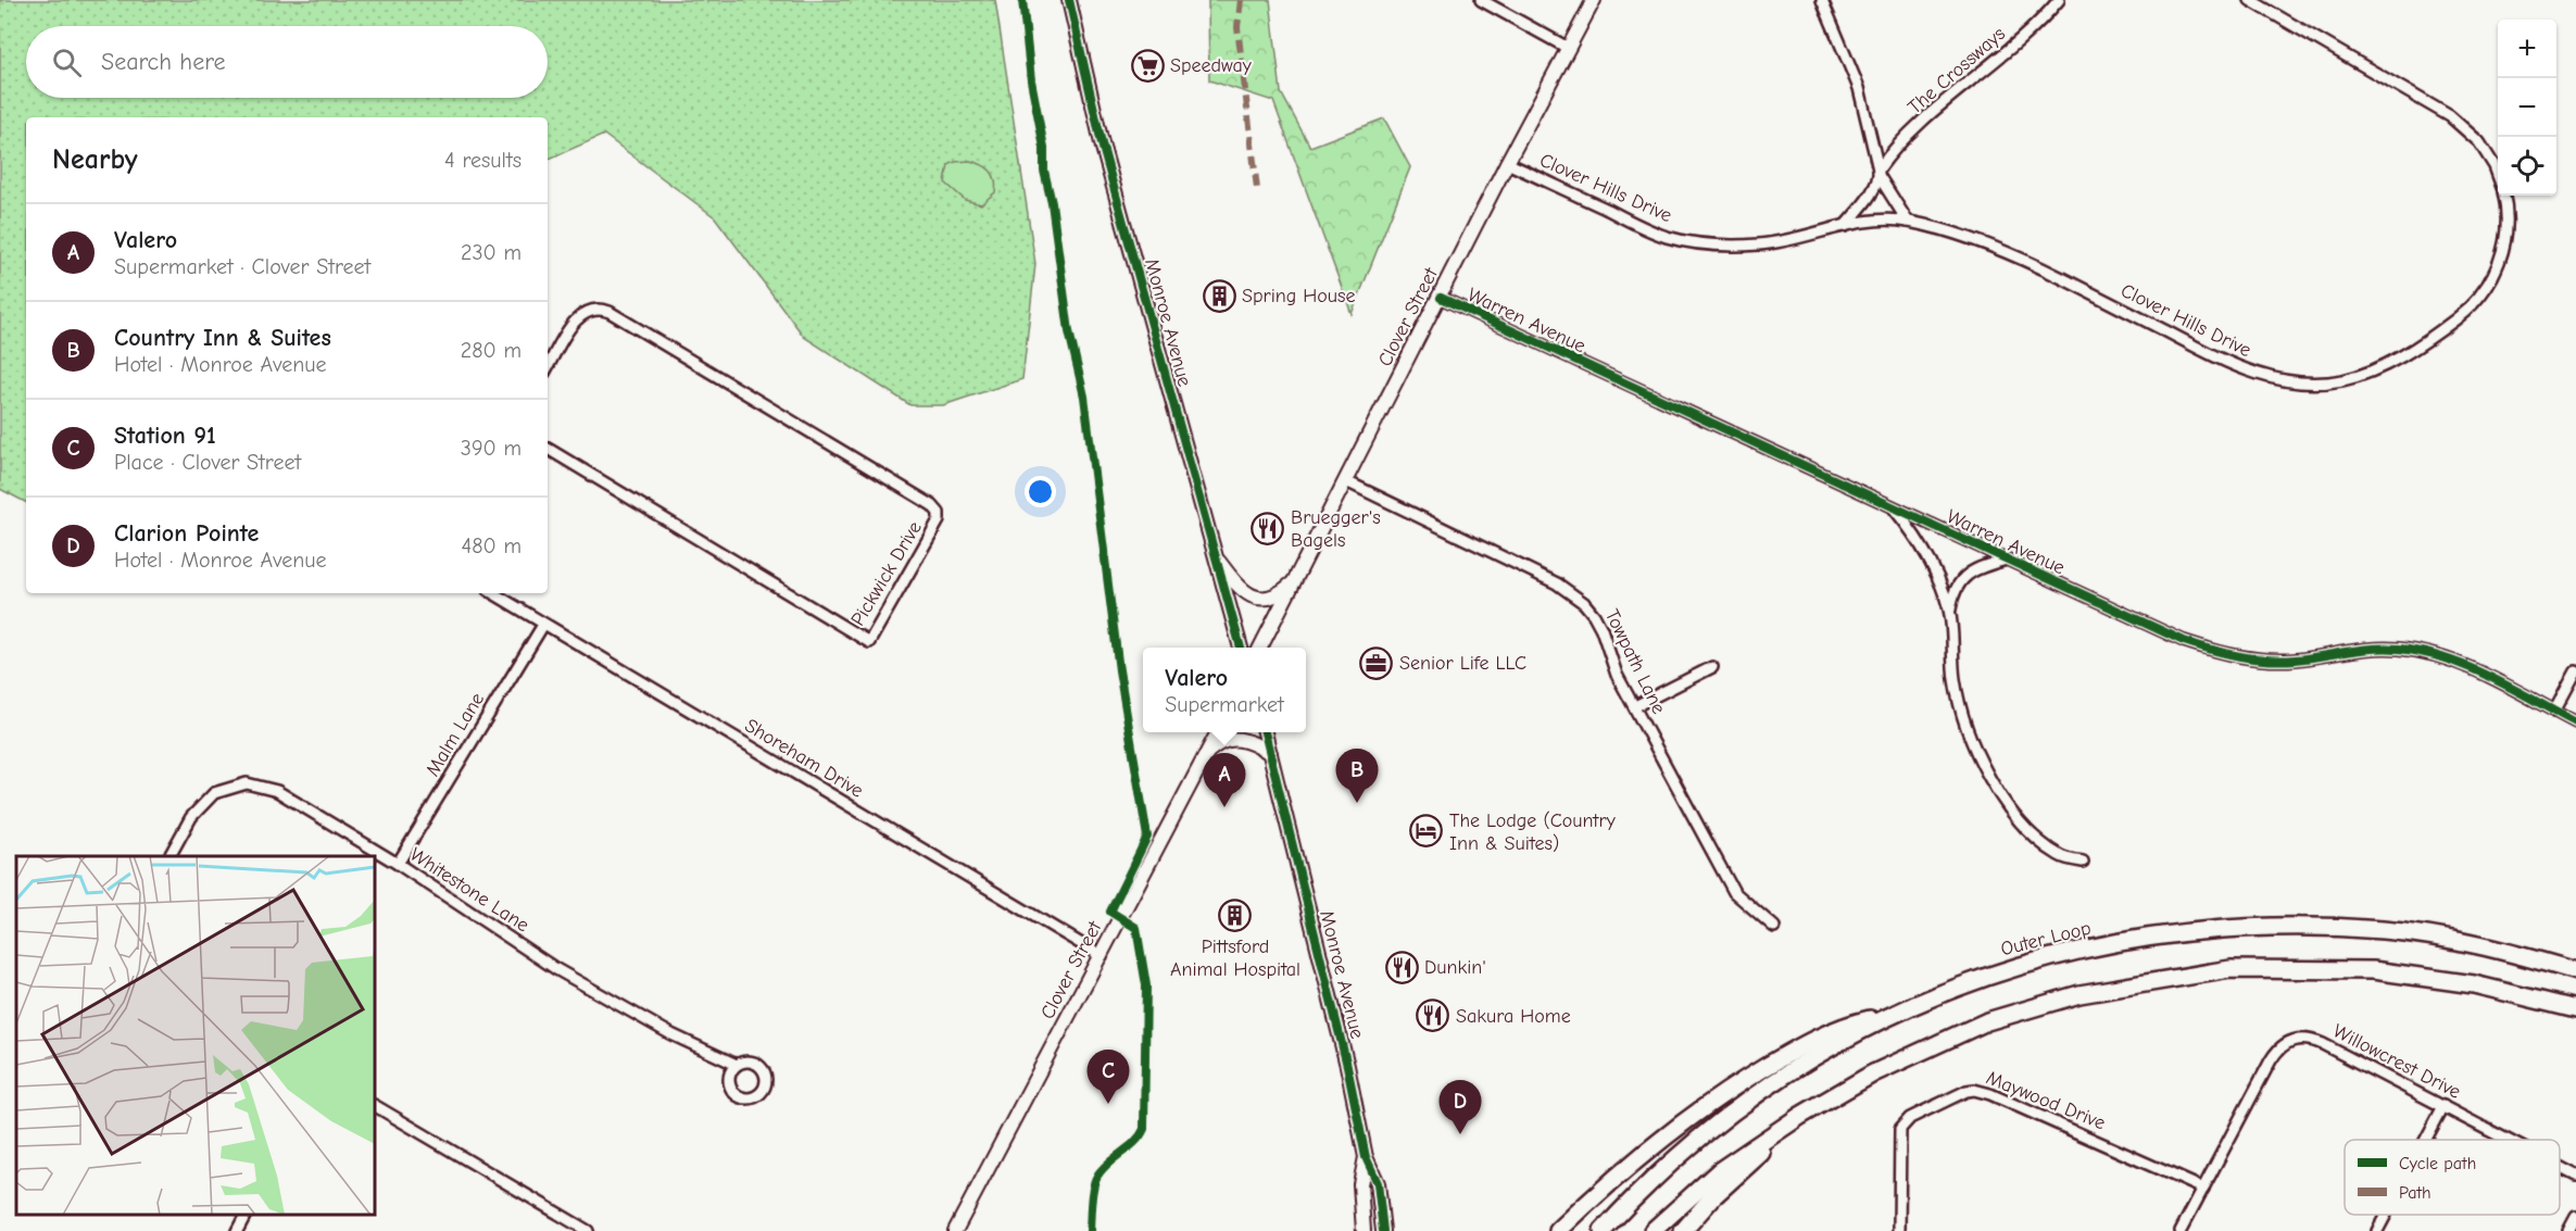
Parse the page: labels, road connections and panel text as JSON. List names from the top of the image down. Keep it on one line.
{"streets":{"highway":["Outer Loop"],"main road":["Clover Street","Monroe Avenue"],"street":["The Crossways","Clover Hills Drive","Warren Avenue","Pickwick Drive","Towpath Lane","Malm Lane","Shoreham Drive","Whitestone Lane","Willowcrest Drive","Maywood Drive"]},"crossings":[["Clover Hills Drive","Clover Street"],["Clover Street","Warren Avenue"],["Clover Street","Towpath Lane"],["Clover Street","Shoreham Drive"],["Malm Lane","Shoreham Drive"],["Malm Lane","Whitestone Lane"],["Willowcrest Drive","Maywood Drive"]],"places":{"supermarket":["Speedway"],"building":["Spring House","Pittsford Animal Hospital"],"restaurant":["Bruegger's Bagels","Dunkin'","Sakura Home"],"office":["Senior Life LLC"],"hotel":["The Lodge (Country Inn & Suites)"]},"legend":["Cycle path","Path"],"page":{"map_buttons":["+","−"],"search":"Search here","heading":["Nearby","4 results"],"list":[{"mark":"A","name":"Valero","note":"Supermarket · Clover Street","value":"230 m"},{"mark":"B","name":"Country Inn & Suites","note":"Hotel · Monroe Avenue","value":"280 m"},{"mark":"C","name":"Station 91","note":"Place · Clover Street","value":"390 m"},{"mark":"D","name":"Clarion Pointe","note":"Hotel · Monroe Avenue","value":"480 m"}],"popup":["Valero","Supermarket"],"pins":["B","A","C","D"]}}
